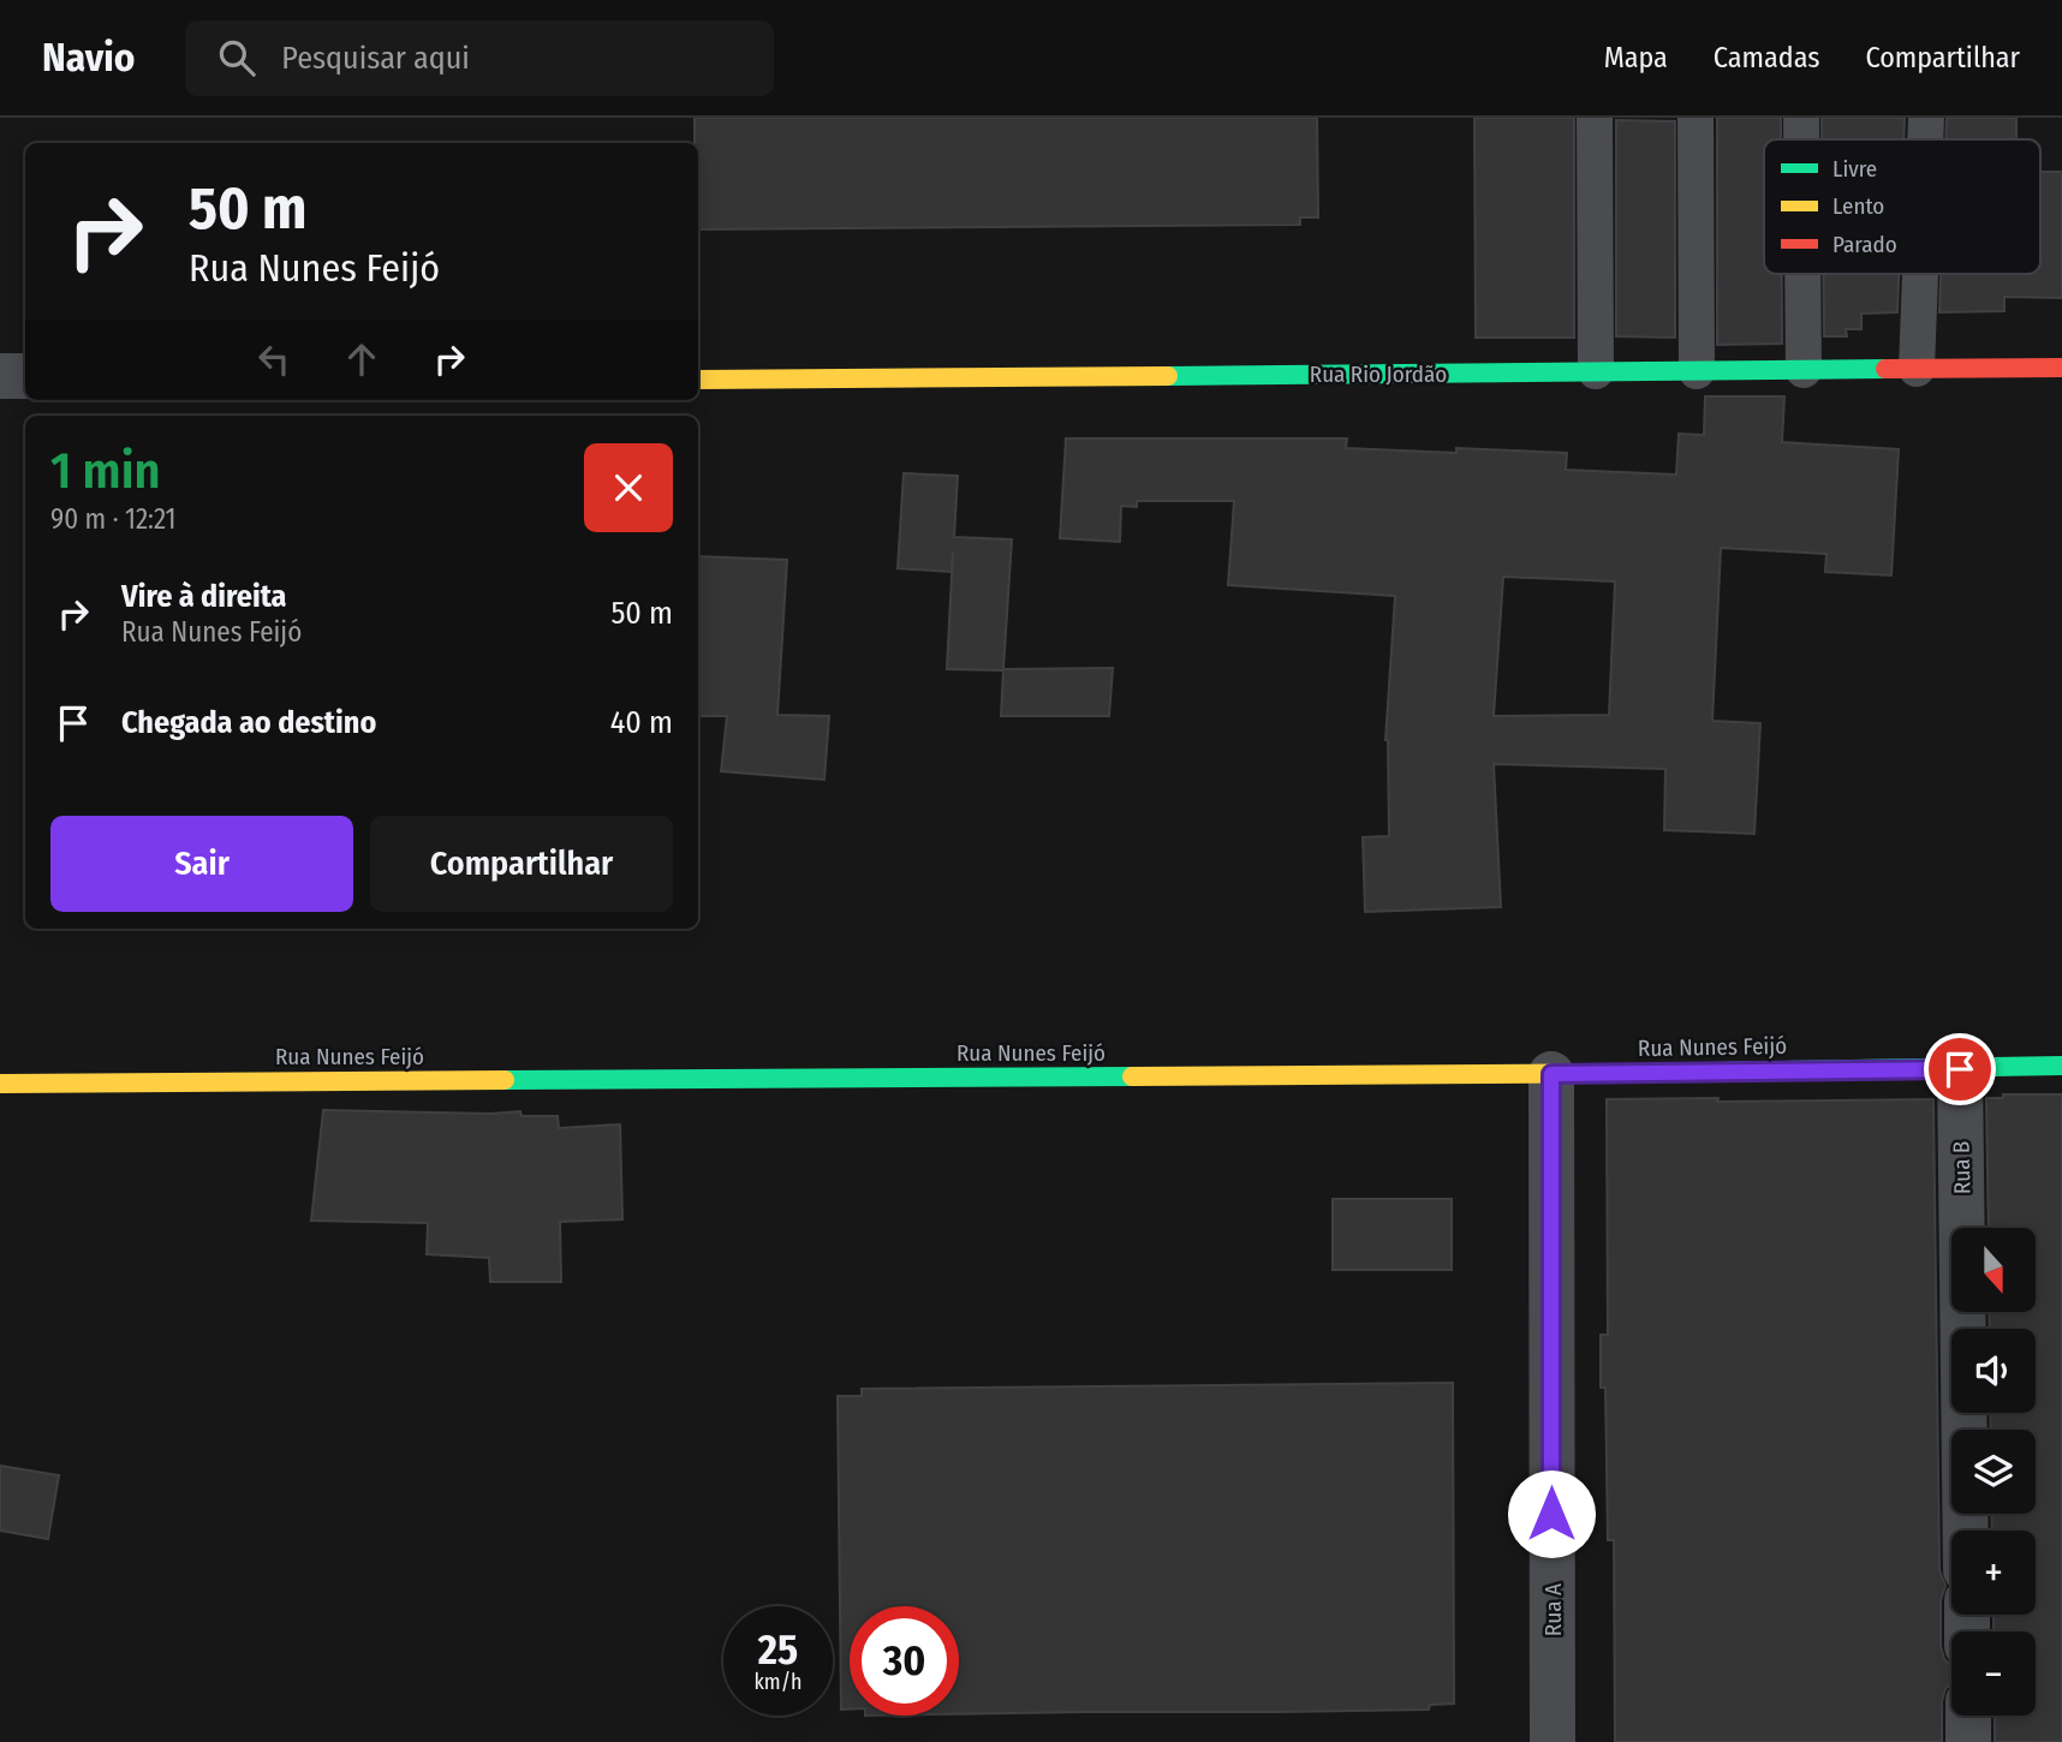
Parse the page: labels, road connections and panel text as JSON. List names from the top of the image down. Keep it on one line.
{"streets":{"street":["Rua Rio Jordão","Rua Nunes Feijó","Rua B","Rua A"]},"crossings":[["Rua Nunes Feijó","Rua B"],["Rua Nunes Feijó","Rua A"]],"legend":["Livre","Lento","Parado"],"north":"bottom","page":{"header":"Navio","search":"Pesquisar aqui","nav":["Mapa","Camadas","Compartilhar"],"turn":["50 m","Rua Nunes Feijó"],"heading":["1 min","90 m · 12:21"],"list":[{"name":"Vire à direita","note":"Rua Nunes Feijó","value":"50 m"},{"name":"Chegada ao destino","value":"40 m"}],"buttons":["Sair","Compartilhar"],"map_buttons":["+","−"],"speed":"25 km/h","limit":"30"}}
